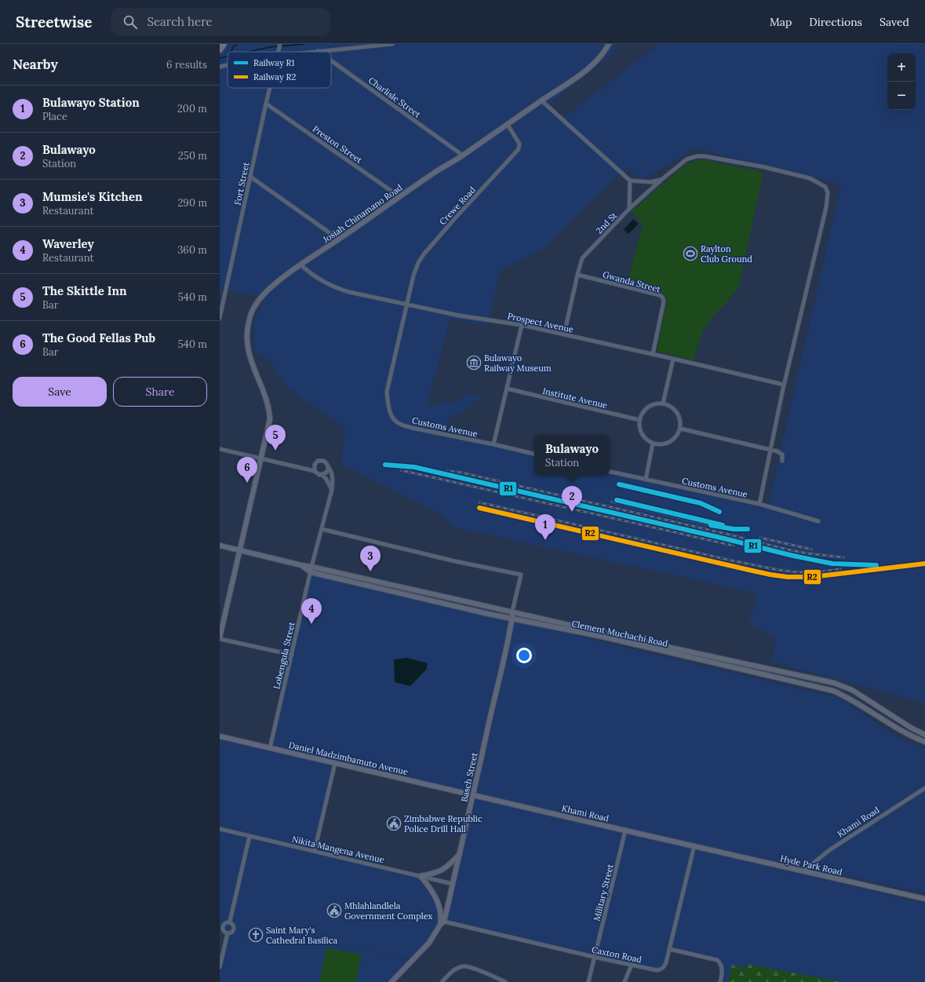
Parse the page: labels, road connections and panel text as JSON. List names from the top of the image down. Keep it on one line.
{"streets":{"street":["Charlisle Street","Preston Street","Fort Street","Crewe Road","Josiah Chinamano Road","2nd St","Gwanda Street","Prospect Avenue","Institute Avenue","Customs Avenue","Clement Muchachi Road","Lobengula Street","Daniel Madzimbamuto Avenue","Basch Street","Khami Road","Nikita Mangena Avenue","Hyde Park Road","Military Street","Caxton Road"]},"crossings":[["Charlisle Street","Josiah Chinamano Road"],["Preston Street","Fort Street"],["Preston Street","Josiah Chinamano Road"],["Crewe Road","Josiah Chinamano Road"],["Crewe Road","Prospect Avenue"],["Crewe Road","Customs Avenue"],["Josiah Chinamano Road","Prospect Avenue"],["Josiah Chinamano Road","Clement Muchachi Road"],["2nd St","Gwanda Street"],["2nd St","Prospect Avenue"],["2nd St","Customs Avenue"],["Gwanda Street","Prospect Avenue"],["Prospect Avenue","Customs Avenue"],["Clement Muchachi Road","Lobengula Street"],["Clement Muchachi Road","Basch Street"],["Lobengula Street","Daniel Madzimbamuto Avenue"],["Daniel Madzimbamuto Avenue","Basch Street"],["Daniel Madzimbamuto Avenue","Khami Road"],["Basch Street","Khami Road"],["Basch Street","Nikita Mangena Avenue"],["Basch Street","Caxton Road"],["Khami Road","Hyde Park Road"],["Khami Road","Military Street"],["Khami Road","Caxton Road"],["Hyde Park Road","Caxton Road"],["Military Street","Caxton Road"]],"places":{"sports":["Raylton Club Ground"],"museum":["Bulawayo Railway Museum"],"public building":["Zimbabwe Republic Police Drill Hall","Mhlahlandlela Government Complex"],"church":["Saint Mary's Cathedral Basilica"]},"lines":["rail line R1","rail line R2"],"legend":["Railway R1","Railway R2"],"page":{"header":"Streetwise","search":"Search here","nav":["Map","Directions","Saved"],"heading":["Nearby","6 results"],"map_buttons":["+","−"],"list":[{"mark":"1","name":"Bulawayo Station","note":"Place","value":"200 m"},{"mark":"2","name":"Bulawayo","note":"Station","value":"250 m"},{"mark":"3","name":"Mumsie's Kitchen","note":"Restaurant","value":"290 m"},{"mark":"4","name":"Waverley","note":"Restaurant","value":"360 m"},{"mark":"5","name":"The Skittle Inn","note":"Bar","value":"540 m"},{"mark":"6","name":"The Good Fellas Pub","note":"Bar","value":"540 m"}],"buttons":["Save","Share"],"pins":["5","6","2","1","3","4"],"popup":["Bulawayo","Station"]}}
